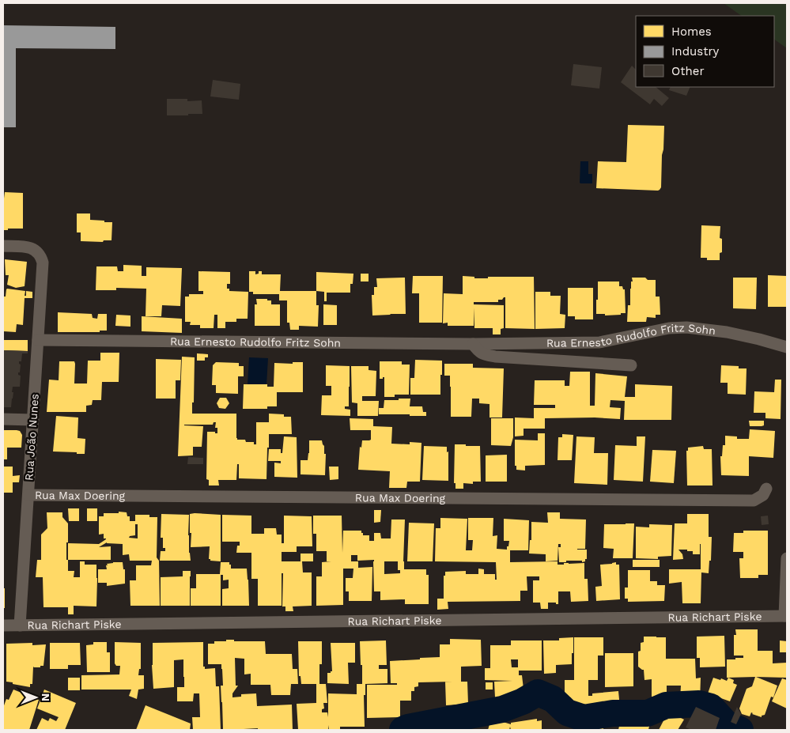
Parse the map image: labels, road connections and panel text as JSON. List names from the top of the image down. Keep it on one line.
{"streets":{"street":["Rua Ernesto Rudolfo Fritz Sohn","Rua João Nunes","Rua Max Doering","Rua Richart Piske"]},"crossings":[["Rua Ernesto Rudolfo Fritz Sohn","Rua João Nunes"],["Rua João Nunes","Rua Max Doering"],["Rua João Nunes","Rua Richart Piske"]],"legend":["Homes","Industry","Other"],"north":"right"}
